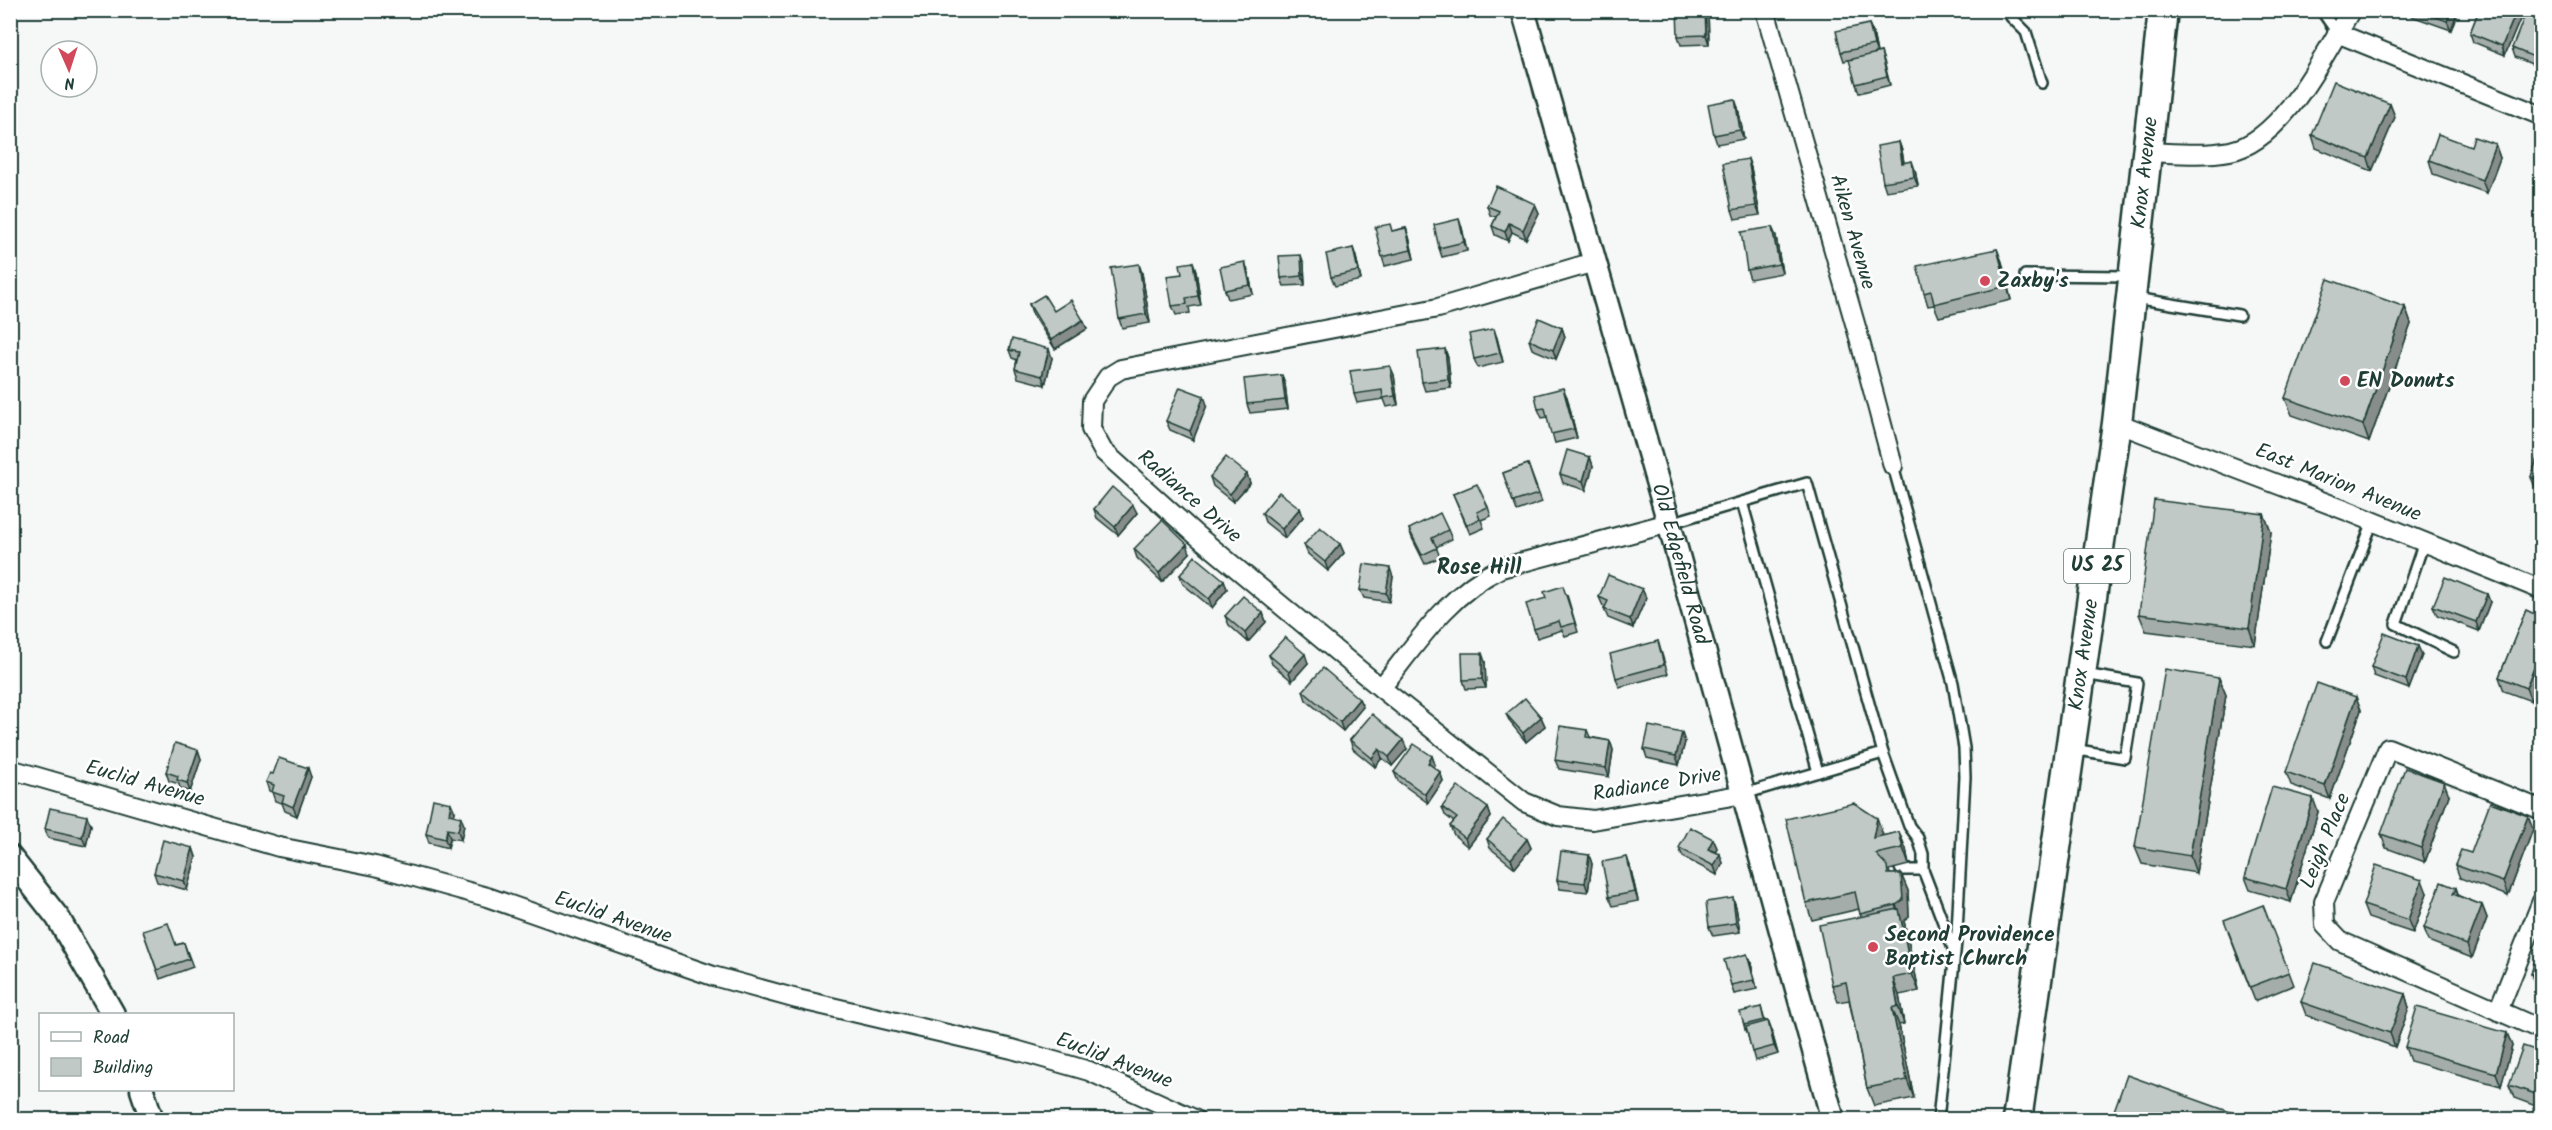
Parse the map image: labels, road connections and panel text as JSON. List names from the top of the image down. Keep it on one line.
{"streets":{"main road":["Knox Avenue","US 25"],"street":["Aiken Avenue","East Marion Avenue","Radiance Drive","Old Edgefield Road","Euclid Avenue","Leigh Place"]},"crossings":[["Knox Avenue","East Marion Avenue"],["Radiance Drive","Old Edgefield Road"]],"districts":["Rose Hill"],"places":["Zaxby's","EN Donuts","Second Providence Baptist Church"],"legend":["Road","Building"],"north":"bottom"}
